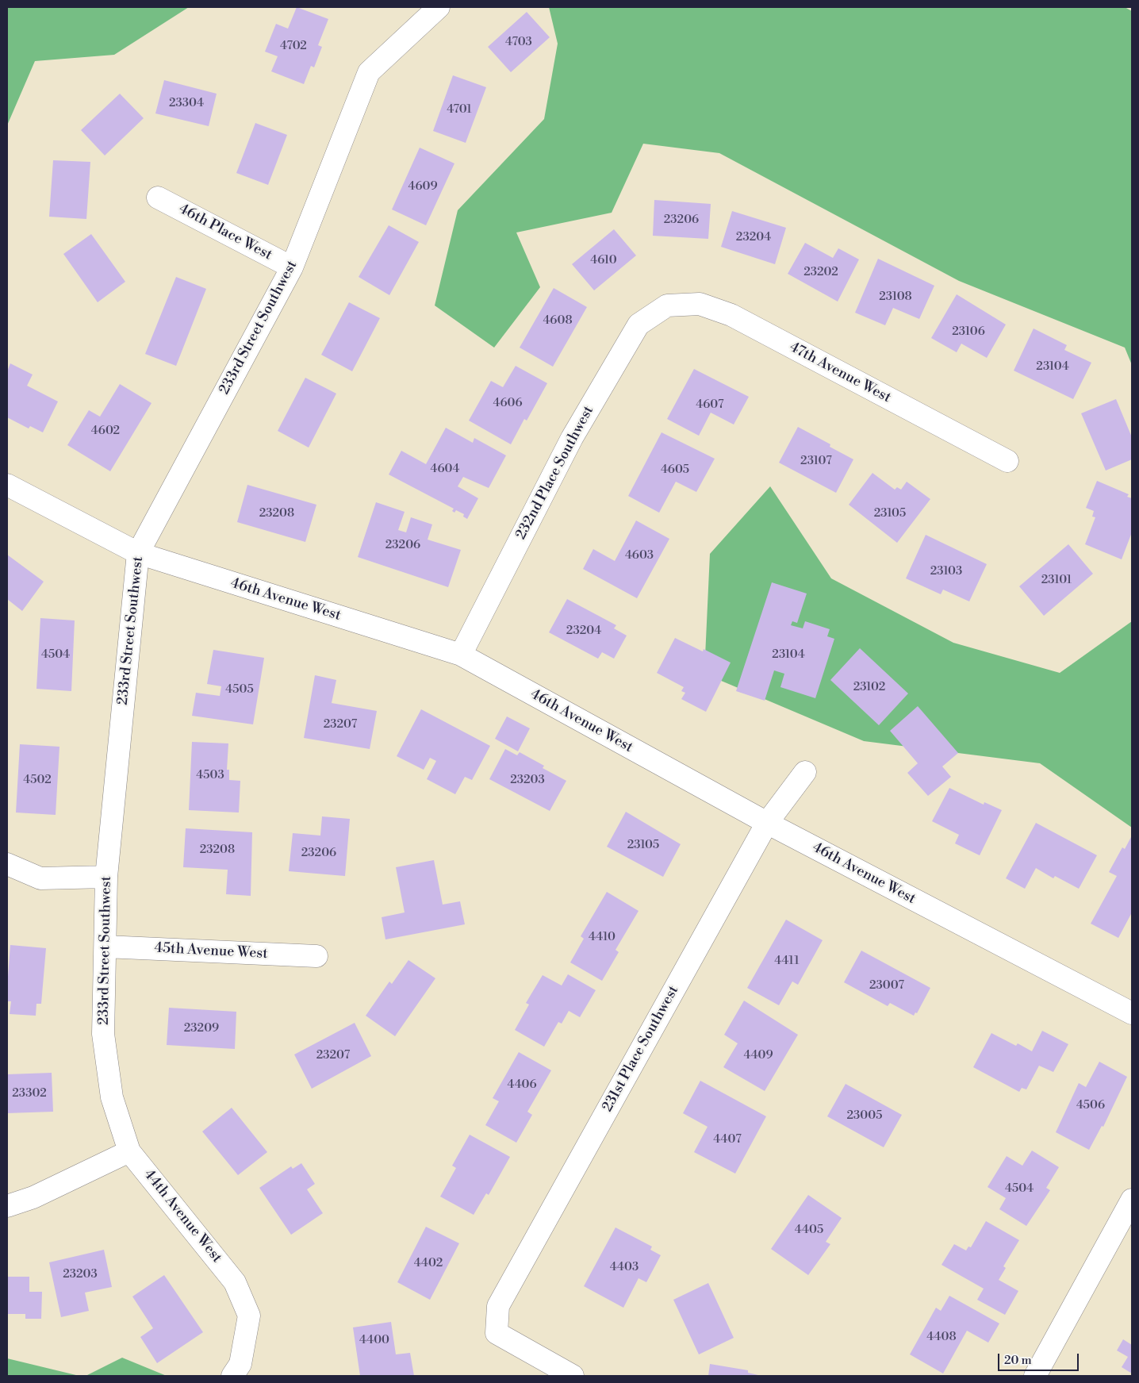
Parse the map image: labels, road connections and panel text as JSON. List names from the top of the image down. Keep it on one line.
{"streets":{"street":["46th Place West","233rd Street Southwest","47th Avenue West","232nd Place Southwest","46th Avenue West","45th Avenue West","231st Place Southwest","44th Avenue West"]},"crossings":[["46th Place West","233rd Street Southwest"],["233rd Street Southwest","46th Avenue West"],["233rd Street Southwest","45th Avenue West"],["233rd Street Southwest","44th Avenue West"],["47th Avenue West","232nd Place Southwest"],["232nd Place Southwest","46th Avenue West"],["46th Avenue West","231st Place Southwest"]],"house_numbers":["4703","4702","23304","4701","4609","23206","23204","4610","23202","23108","4608","23106","23104","4606","4607","4602","23107","4604","4605","23208","23105","23206","4603","23103","23101","23204","4504","23104","23102","4505","23207","4503","4502","23203","23105","23208","23206","4410","4411","23007","23209","23207","4409","4406","23302","4506","23005","4407","4504","4405","4402","4403","23203","4408","4400"],"scale_bar":"20 m"}
